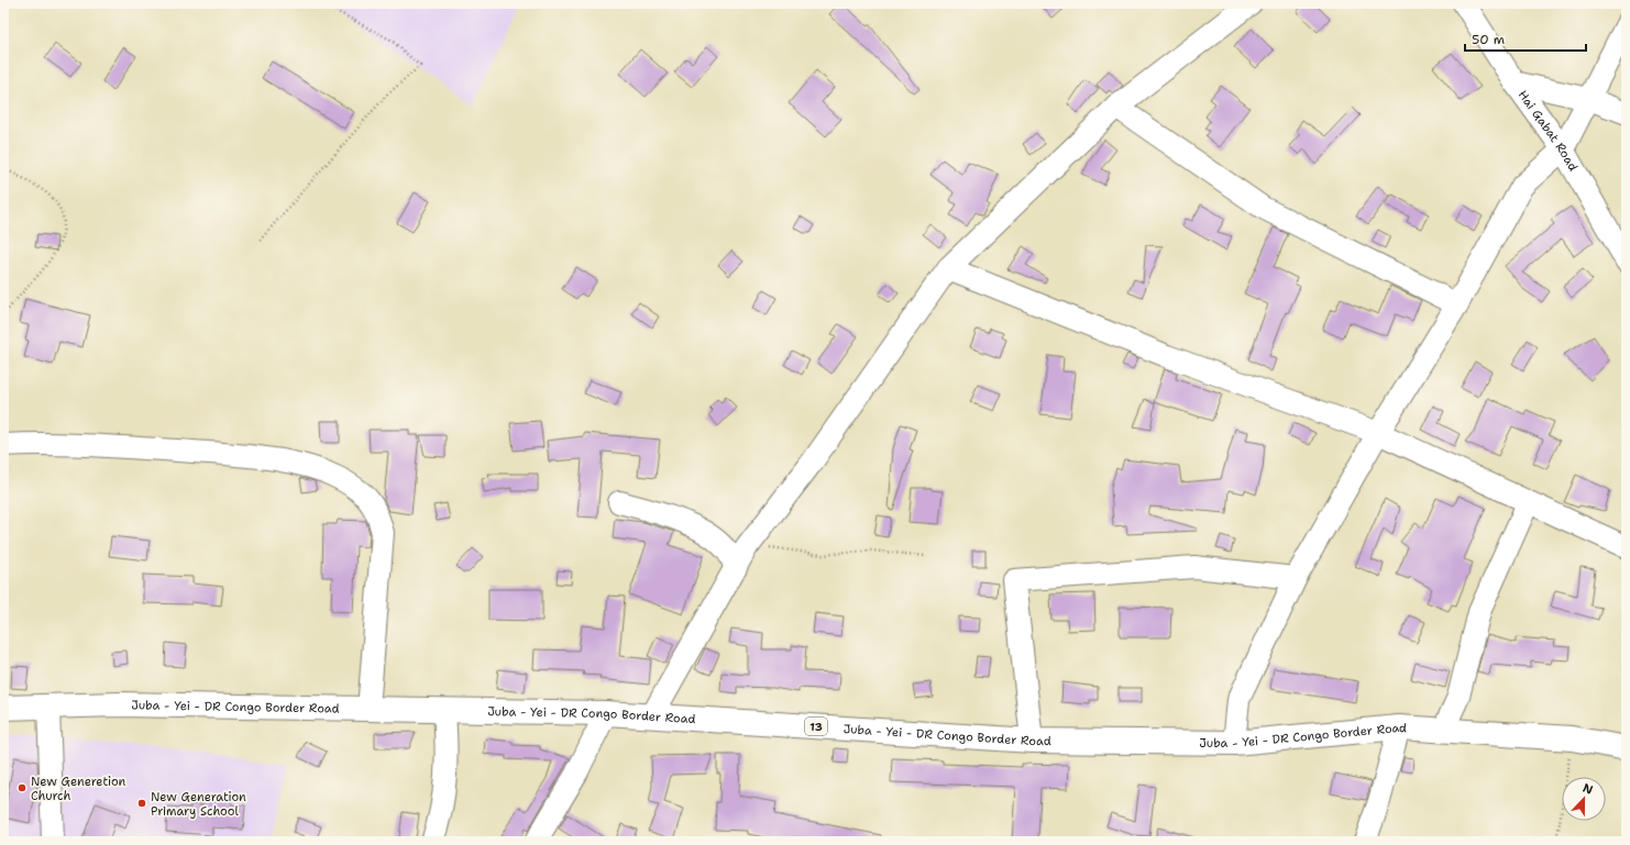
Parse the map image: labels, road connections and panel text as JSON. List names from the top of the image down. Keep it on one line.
{"streets":{"main road":["Juba - Yei - DR Congo Border Road","13"],"street":["Hai Gabat Road"]},"places":["New Generetion Church","New Generation Primary School"],"scale_bar":"50 m","north":"top"}
